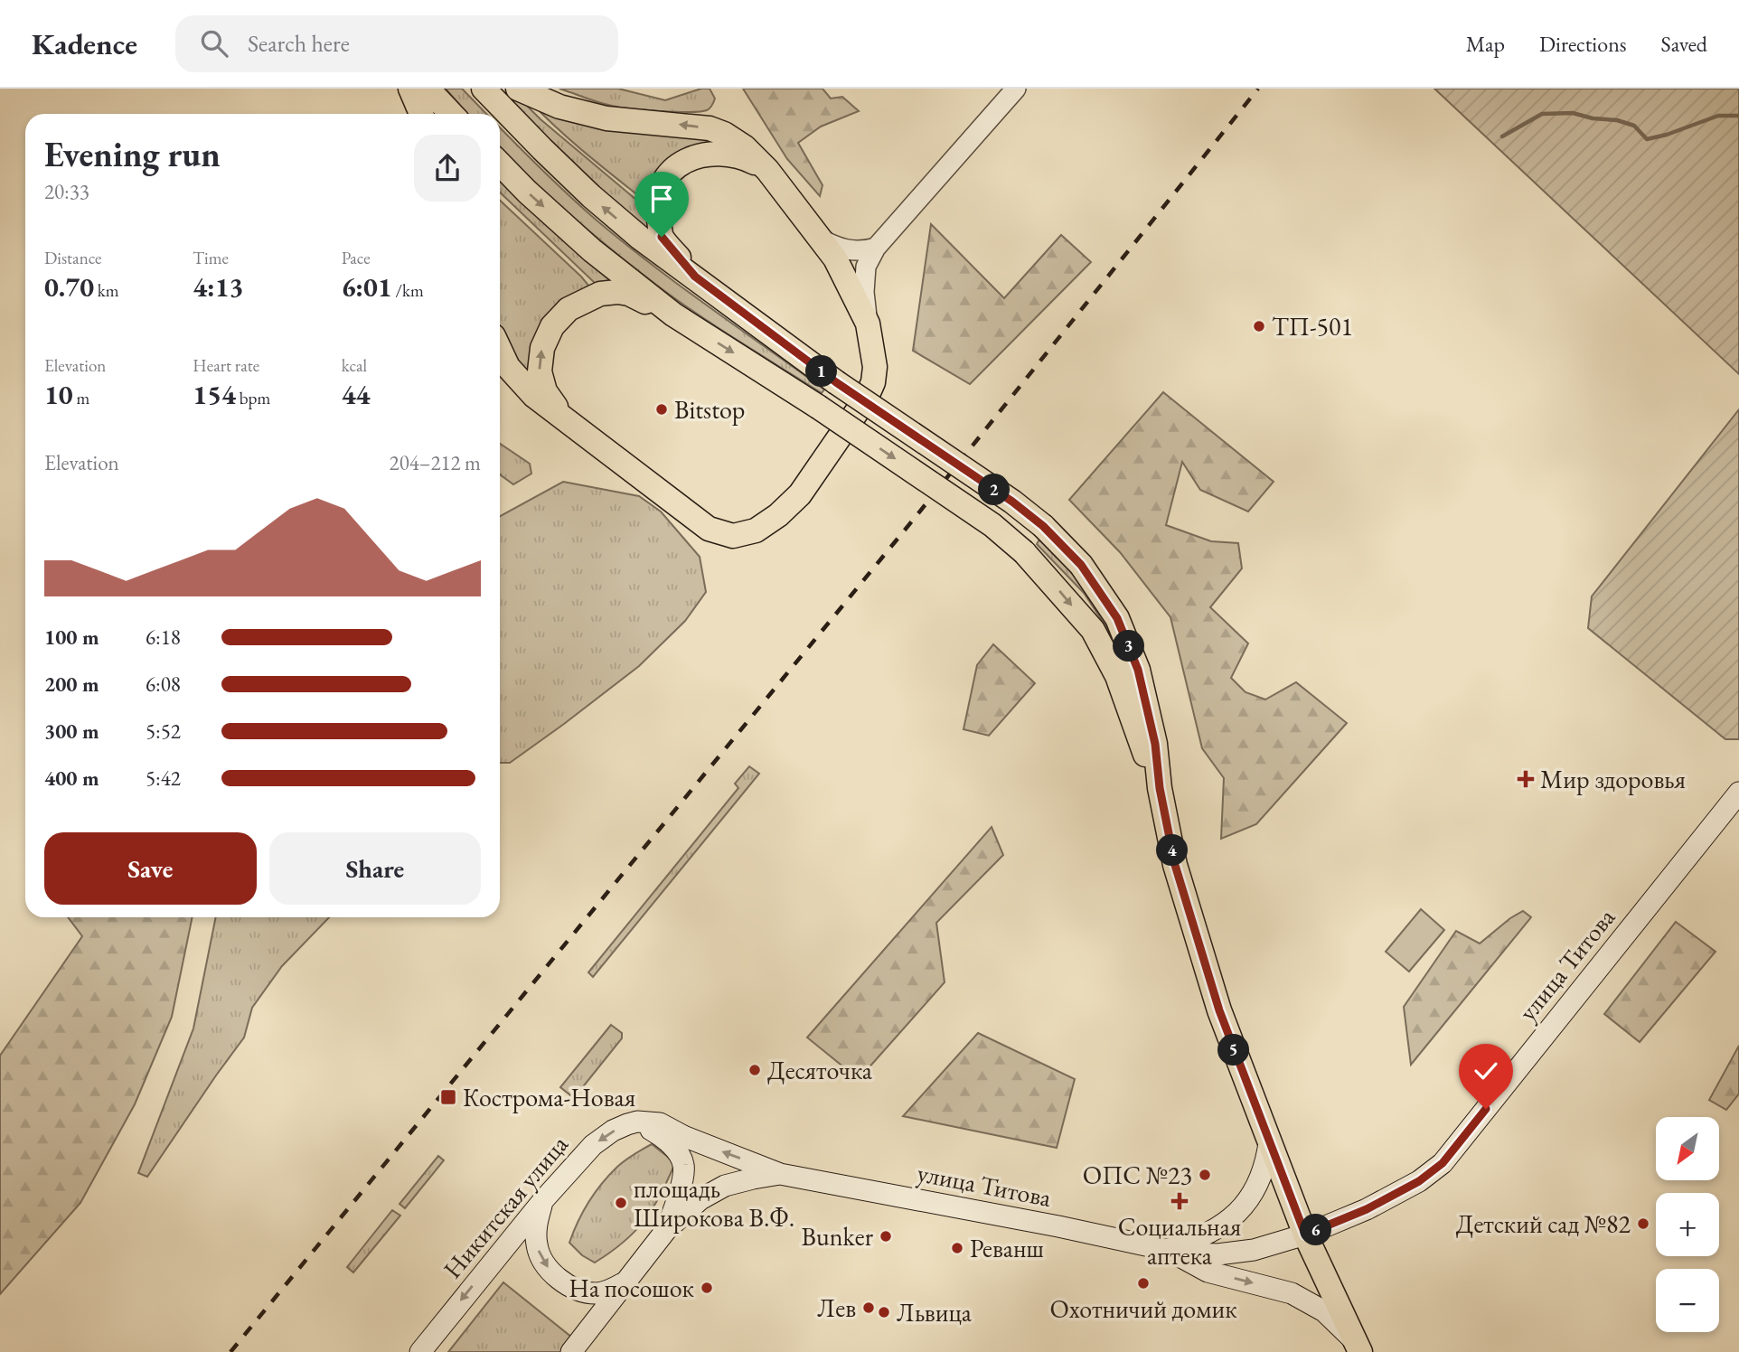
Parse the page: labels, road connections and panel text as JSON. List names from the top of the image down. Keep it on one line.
{"streets":{"main road":["улица Титова","Никитская улица"]},"places":{"other":["ТП-501","Bitstop","Десяточка","ОПС №23","площадь Широкова В.Ф.","Детский сад №82","Bunker","Реванш","Охотничий домик","На посошок","Лев","Львица"],"health":["Мир здоровья","Социальная аптека"],"transit":["Кострома-Новая"]},"north":"bottom left","page":{"header":"Kadence","search":"Search here","nav":["Map","Directions","Saved"],"heading":["Evening run","20:33"],"stats":[["Distance","0.70 km"],["Time","4:13"],["Pace","6:01 /km"],["Elevation","10 m"],["Heart rate","154 bpm"],["kcal","44"]],"pins":["1","2","3","4","5","6"],"chart":["Elevation","204–212 m"],"list":[{"name":"100 m","note":"6:18"},{"name":"200 m","note":"6:08"},{"name":"300 m","note":"5:52"},{"name":"400 m","note":"5:42"}],"buttons":["Save","Share"],"map_buttons":["+","−"]}}
